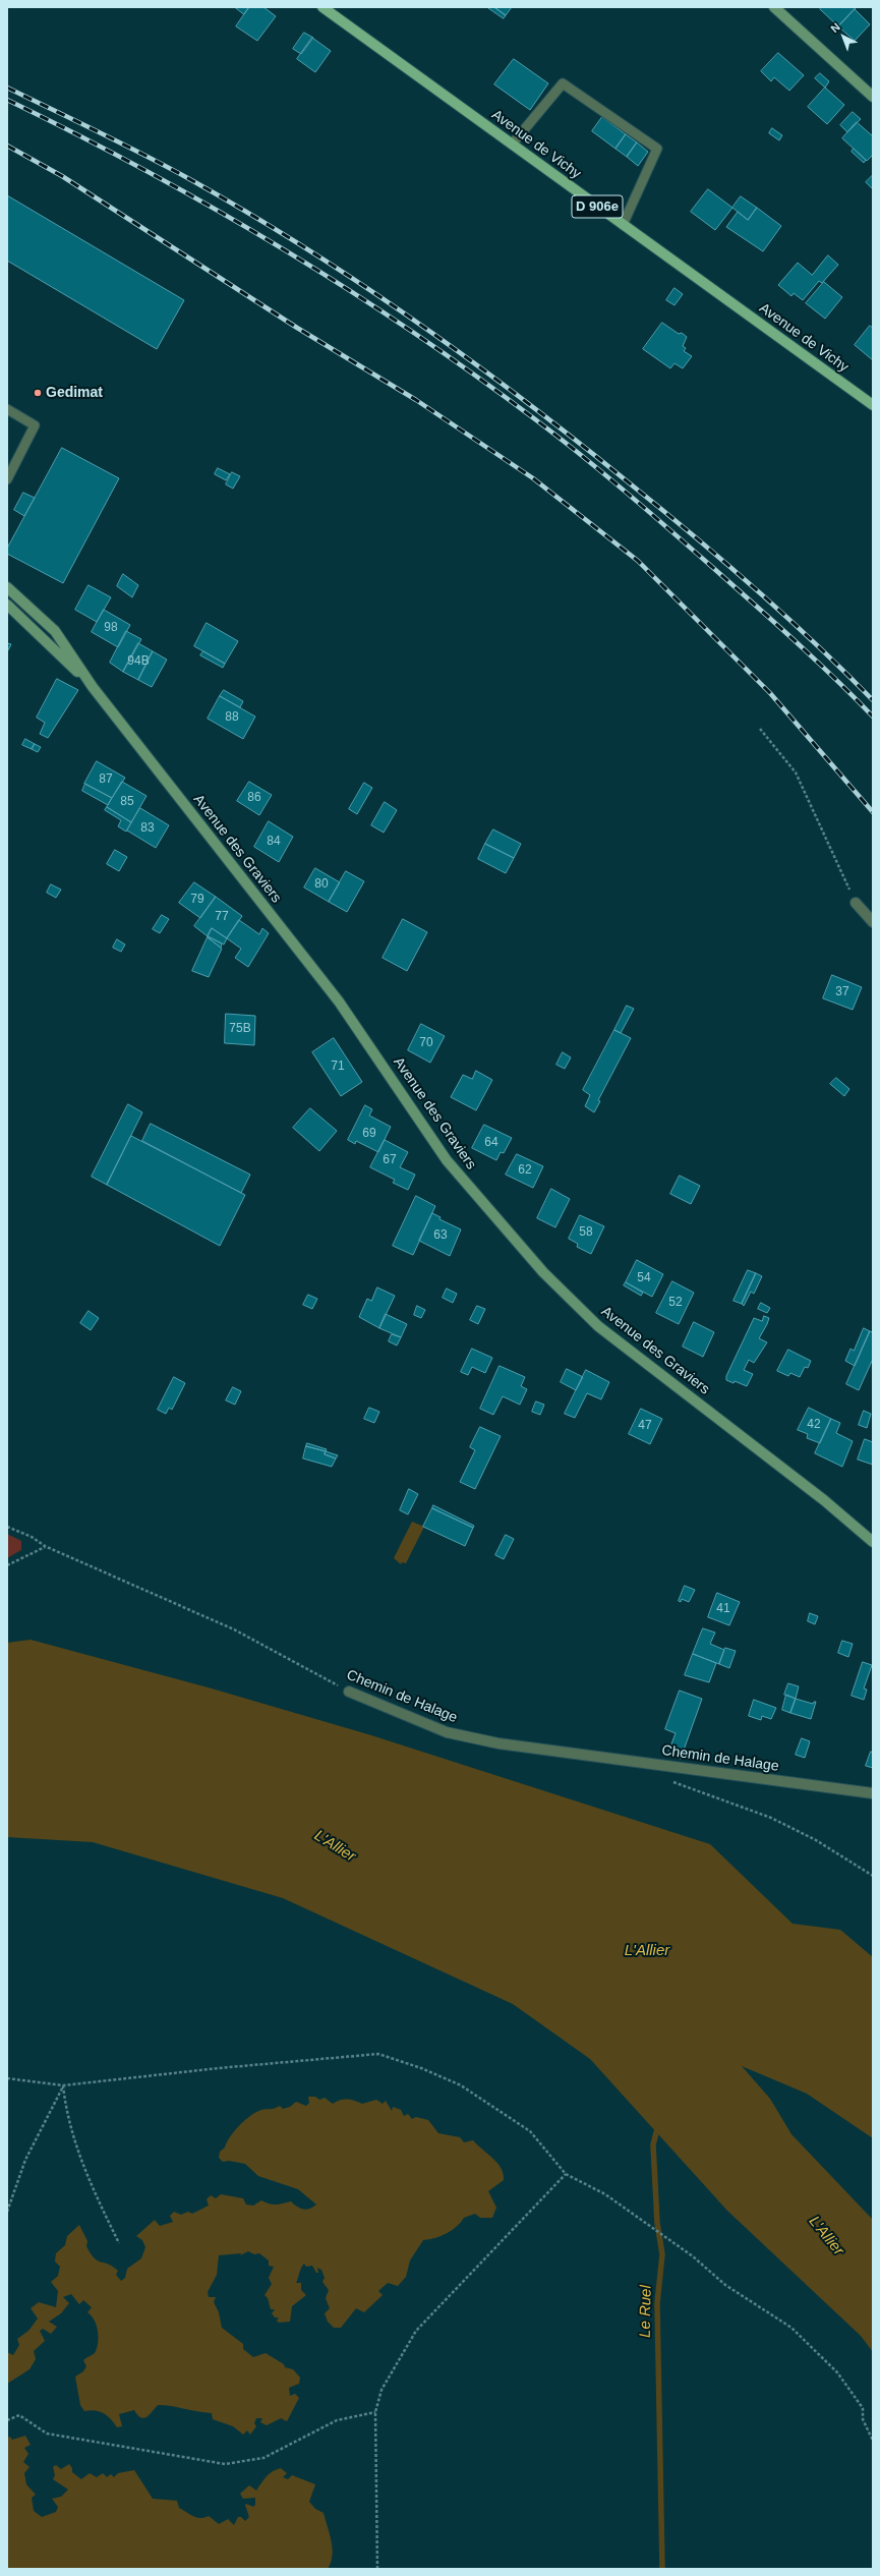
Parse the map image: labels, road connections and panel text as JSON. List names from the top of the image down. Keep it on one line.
{"streets":{"main road":["Avenue de Vichy","D 906e"],"street":["Avenue des Graviers","Chemin de Halage"]},"water":["L'Allier","Le Ruel"],"places":["Gedimat"],"house_numbers":["98","94B","88","87","86","85","83","84","80","79","77","37","75B","70","71","69","64","67","62","58","63","54","52","42","47","41"],"north":"top left"}
